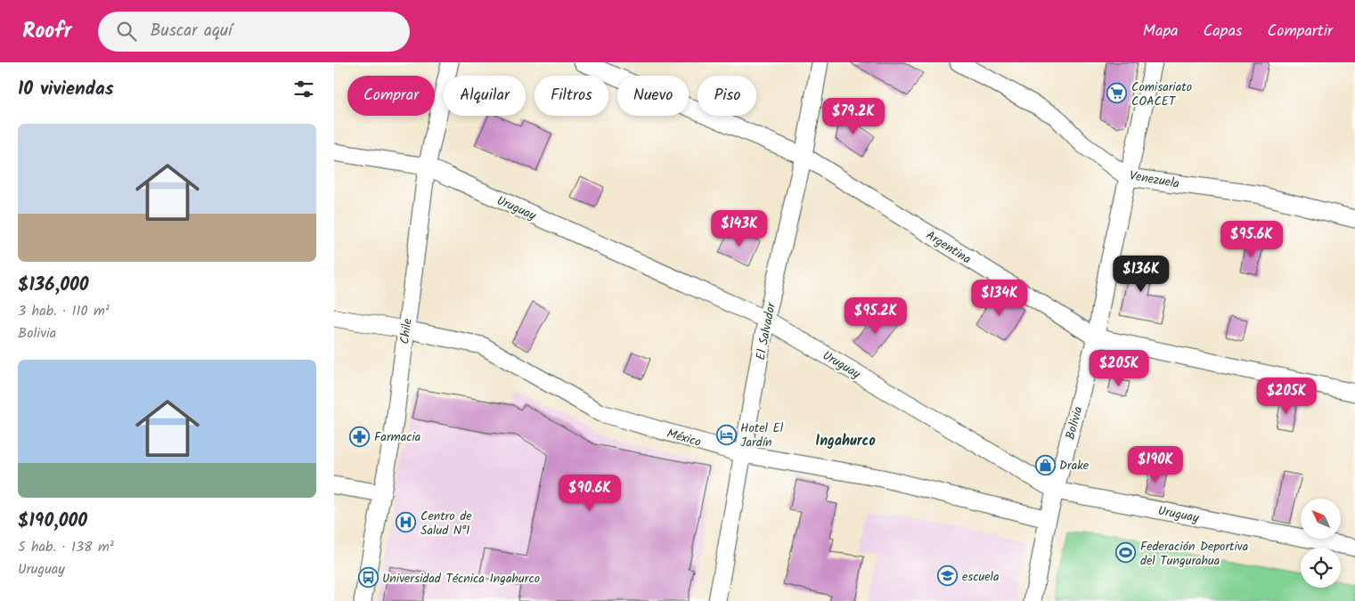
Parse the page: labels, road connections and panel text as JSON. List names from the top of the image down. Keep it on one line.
{"streets":{"street":["Venezuela","Uruguay","Argentina","Chile","El Salvador","Bolivia","México"]},"crossings":[["Venezuela","Bolivia"],["Uruguay","Chile"],["Uruguay","El Salvador"],["Uruguay","Bolivia"],["Argentina","El Salvador"],["Argentina","Bolivia"],["Chile","México"],["El Salvador","México"],["Bolivia","México"]],"districts":["Ingahurco"],"places":{"supermarket":["Comisariato COACET"],"hotel":["Hotel El Jardín"],"pharmacy":["Farmacia"],"shop":["Drake"],"hospital":["Centro de Salud N°1"],"sports":["Federación Deportiva del Tungurahua"],"school or university":["escuela"],"bus stop":["Universidad Técnica Ingahurco"]},"north":"top left","page":{"header":"Roofr","search":"Buscar aquí","nav":["Mapa","Capas","Compartir"],"heading":"10 viviendas","chip":["Comprar","Alquilar","Filtros","Nuevo","Piso"],"price":["$79.2K","$143K","$95.6K","$136K","$134K","$95.2K","$205K","$205K","$190K","$90.6K"],"list":[{"name":"$136,000","note":"3 hab. · 110 m² · Bolivia"},{"name":"$190,000","note":"5 hab. · 138 m² · Uruguay"}]}}
